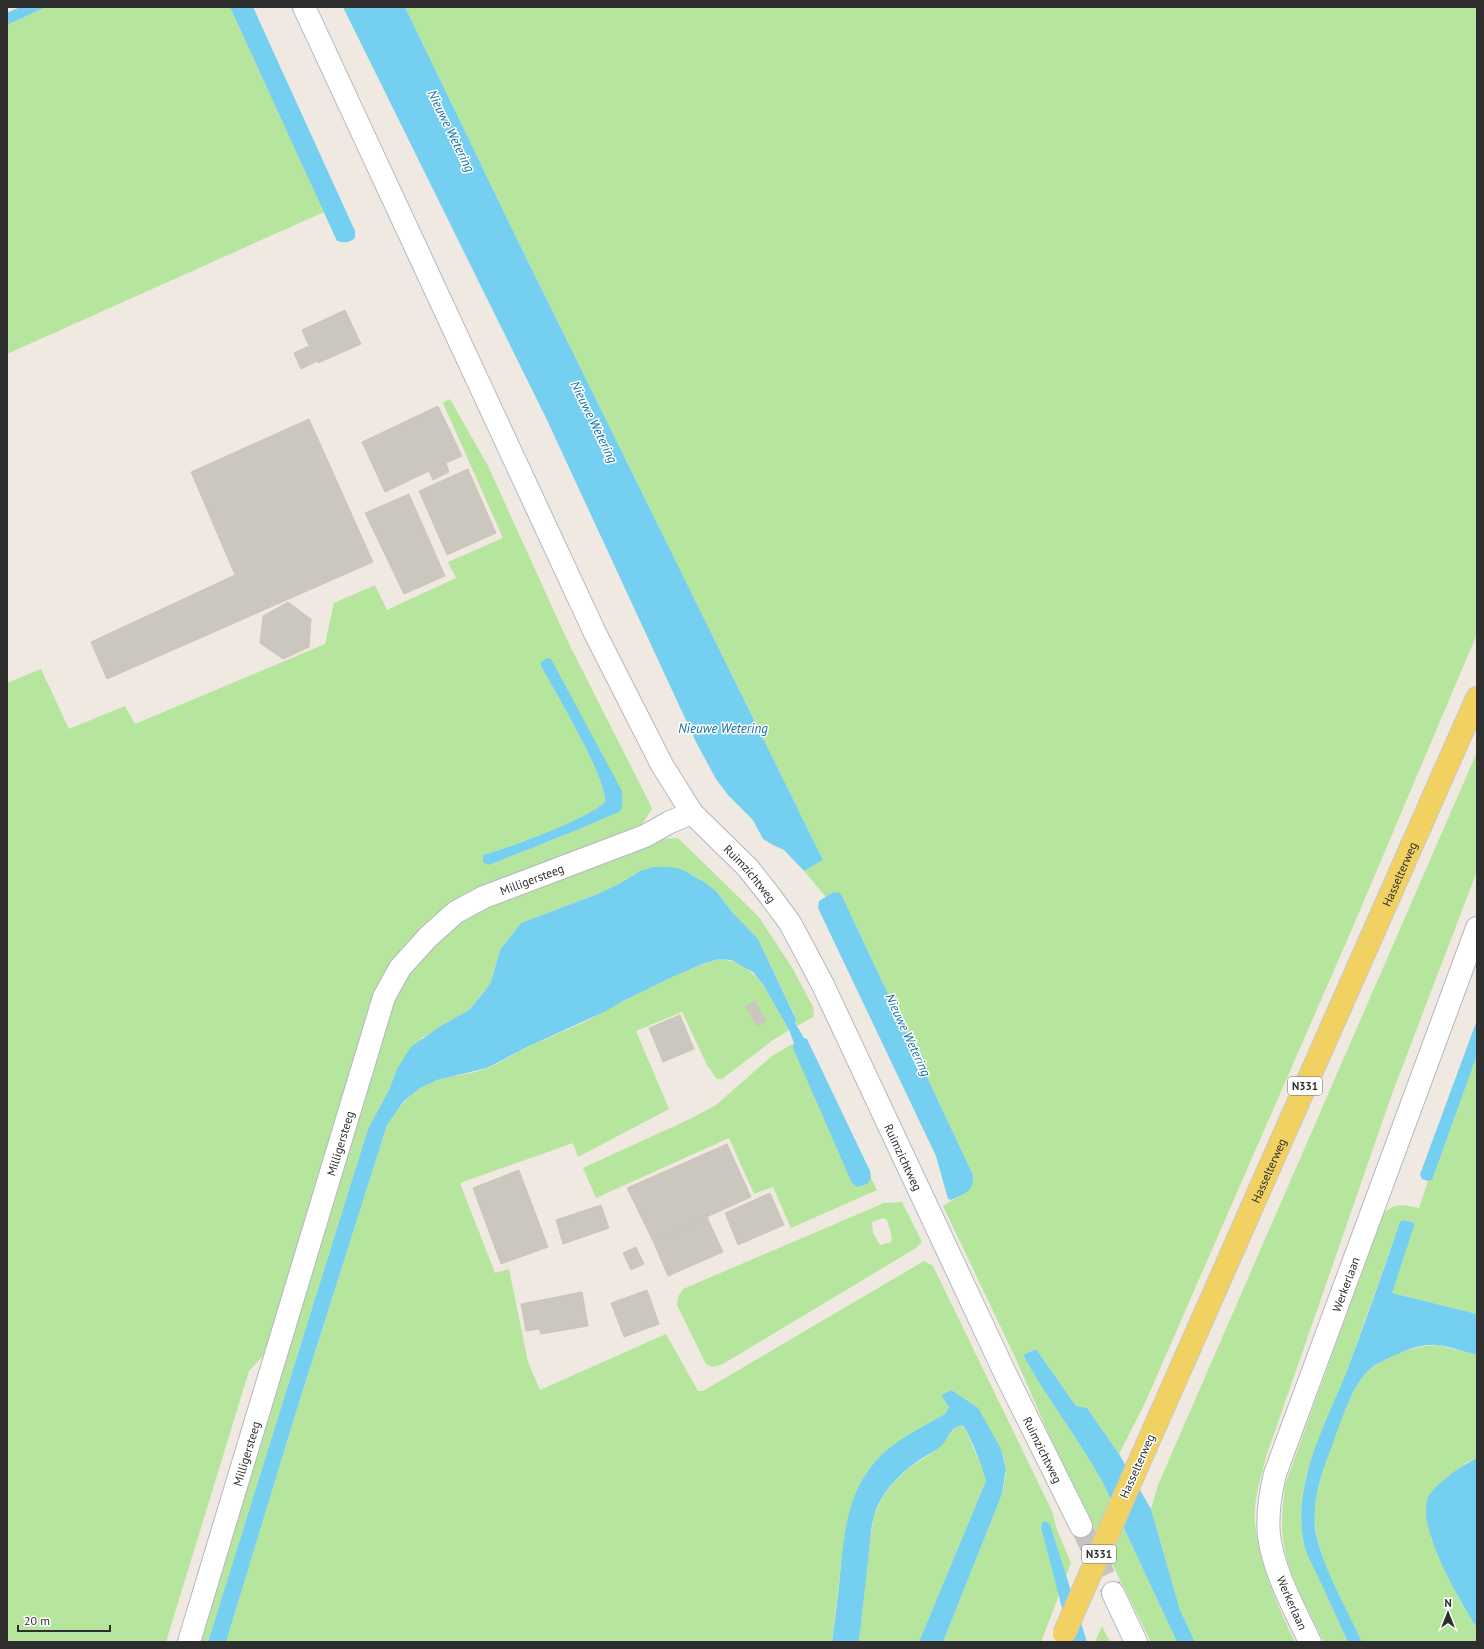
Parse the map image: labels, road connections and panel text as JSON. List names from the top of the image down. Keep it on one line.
{"streets":{"main road":["Hasselterweg","N331"],"street":["Ruimzichtweg","Milligersteeg","Werkerlaan"]},"crossings":[["Ruimzichtweg","Milligersteeg"]],"water":["Nieuwe Wetering"],"scale_bar":"20 m","north":"top"}
